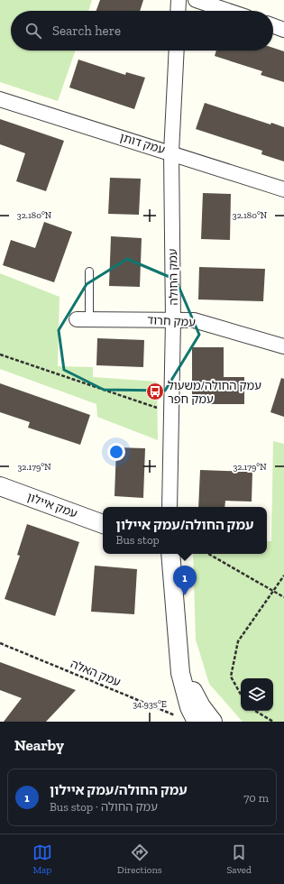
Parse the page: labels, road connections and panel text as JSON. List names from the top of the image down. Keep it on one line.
{"streets":{"street":["עמק דותן","עמק החולה","עמק חרוד","עמק איילון"],"path":["עמק האלה"]},"crossings":[["עמק דותן","עמק החולה"],["עמק החולה","עמק חרוד"]],"places":{"bus stop":["עמק החולה/משעול עמק חפר"]},"page":{"search":"Search here","popup":["עמק החולה/עמק איילון","Bus stop"],"pins":"1","heading":"Nearby","list":[{"mark":"1","name":"עמק החולה/עמק איילון","note":"Bus stop · עמק החולה","value":"70 m"}],"nav":["Map","Directions","Saved"]},"coordinates":["32.180°N","32.179°N","34.935°E"]}
